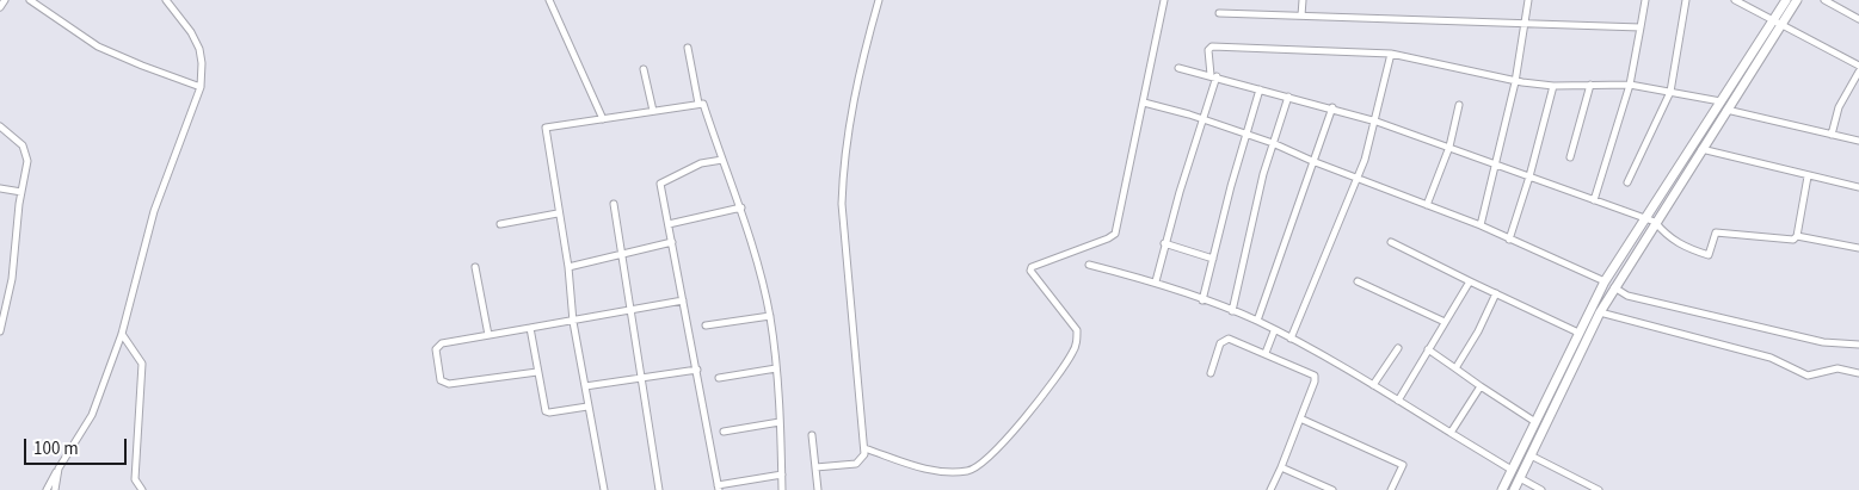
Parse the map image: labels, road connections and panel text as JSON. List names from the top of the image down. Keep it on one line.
{"scale_bar":"100 m"}
